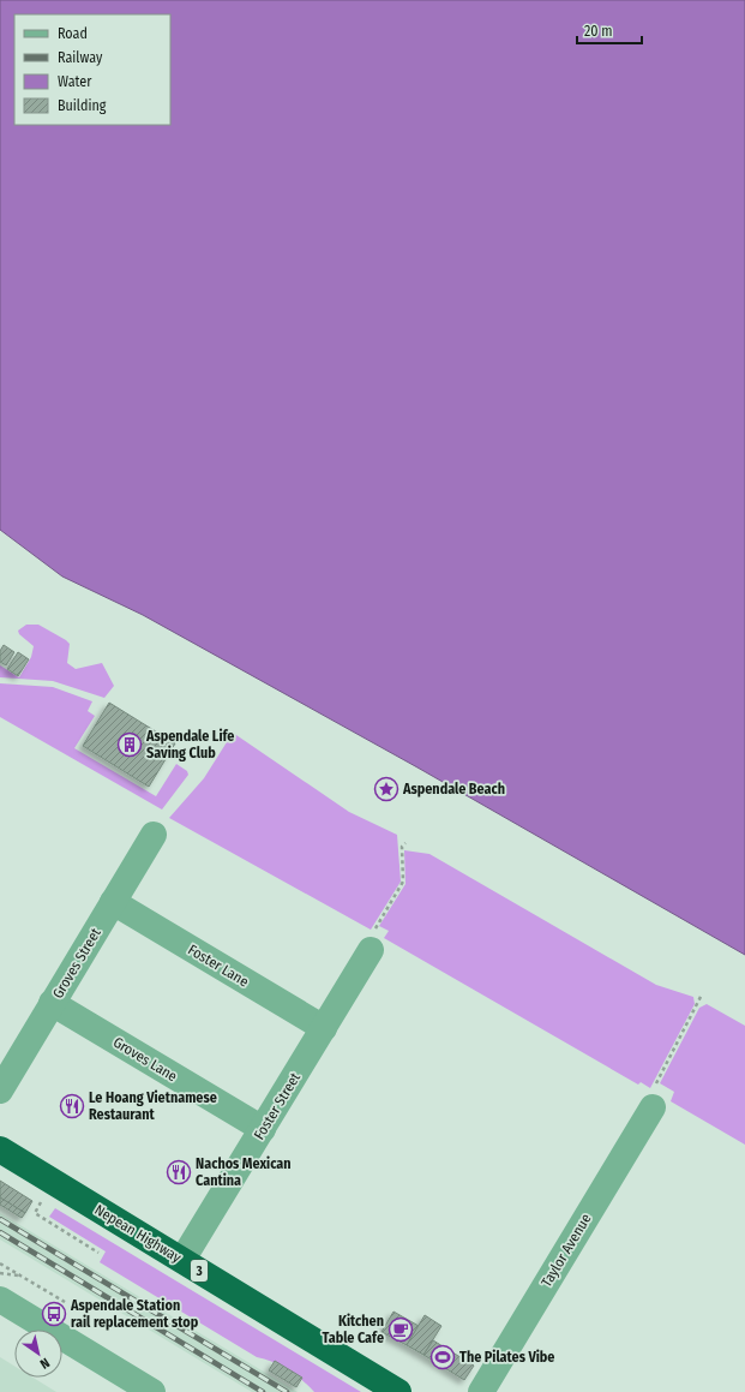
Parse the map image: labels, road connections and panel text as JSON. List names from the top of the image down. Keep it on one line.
{"streets":{"highway":["Nepean Highway","3"],"street":["Groves Street","Foster Lane","Groves Lane","Foster Street","Taylor Avenue"]},"crossings":[["Groves Street","Foster Lane"],["Groves Street","Groves Lane"],["Foster Lane","Foster Street"],["Groves Lane","Foster Street"],["Foster Street","Nepean Highway"]],"places":{"building":["Aspendale Life Saving Club"],"place":["Aspendale Beach"],"restaurant":["Le Hoang Vietnamese Restaurant","Nachos Mexican Cantina"],"bus stop":["Aspendale Station rail replacement stop"],"cafe":["Kitchen Table Cafe"],"sports":["The Pilates Vibe"]},"legend":["Road","Railway","Water","Building"],"scale_bar":"20 m","north":"bottom right"}
